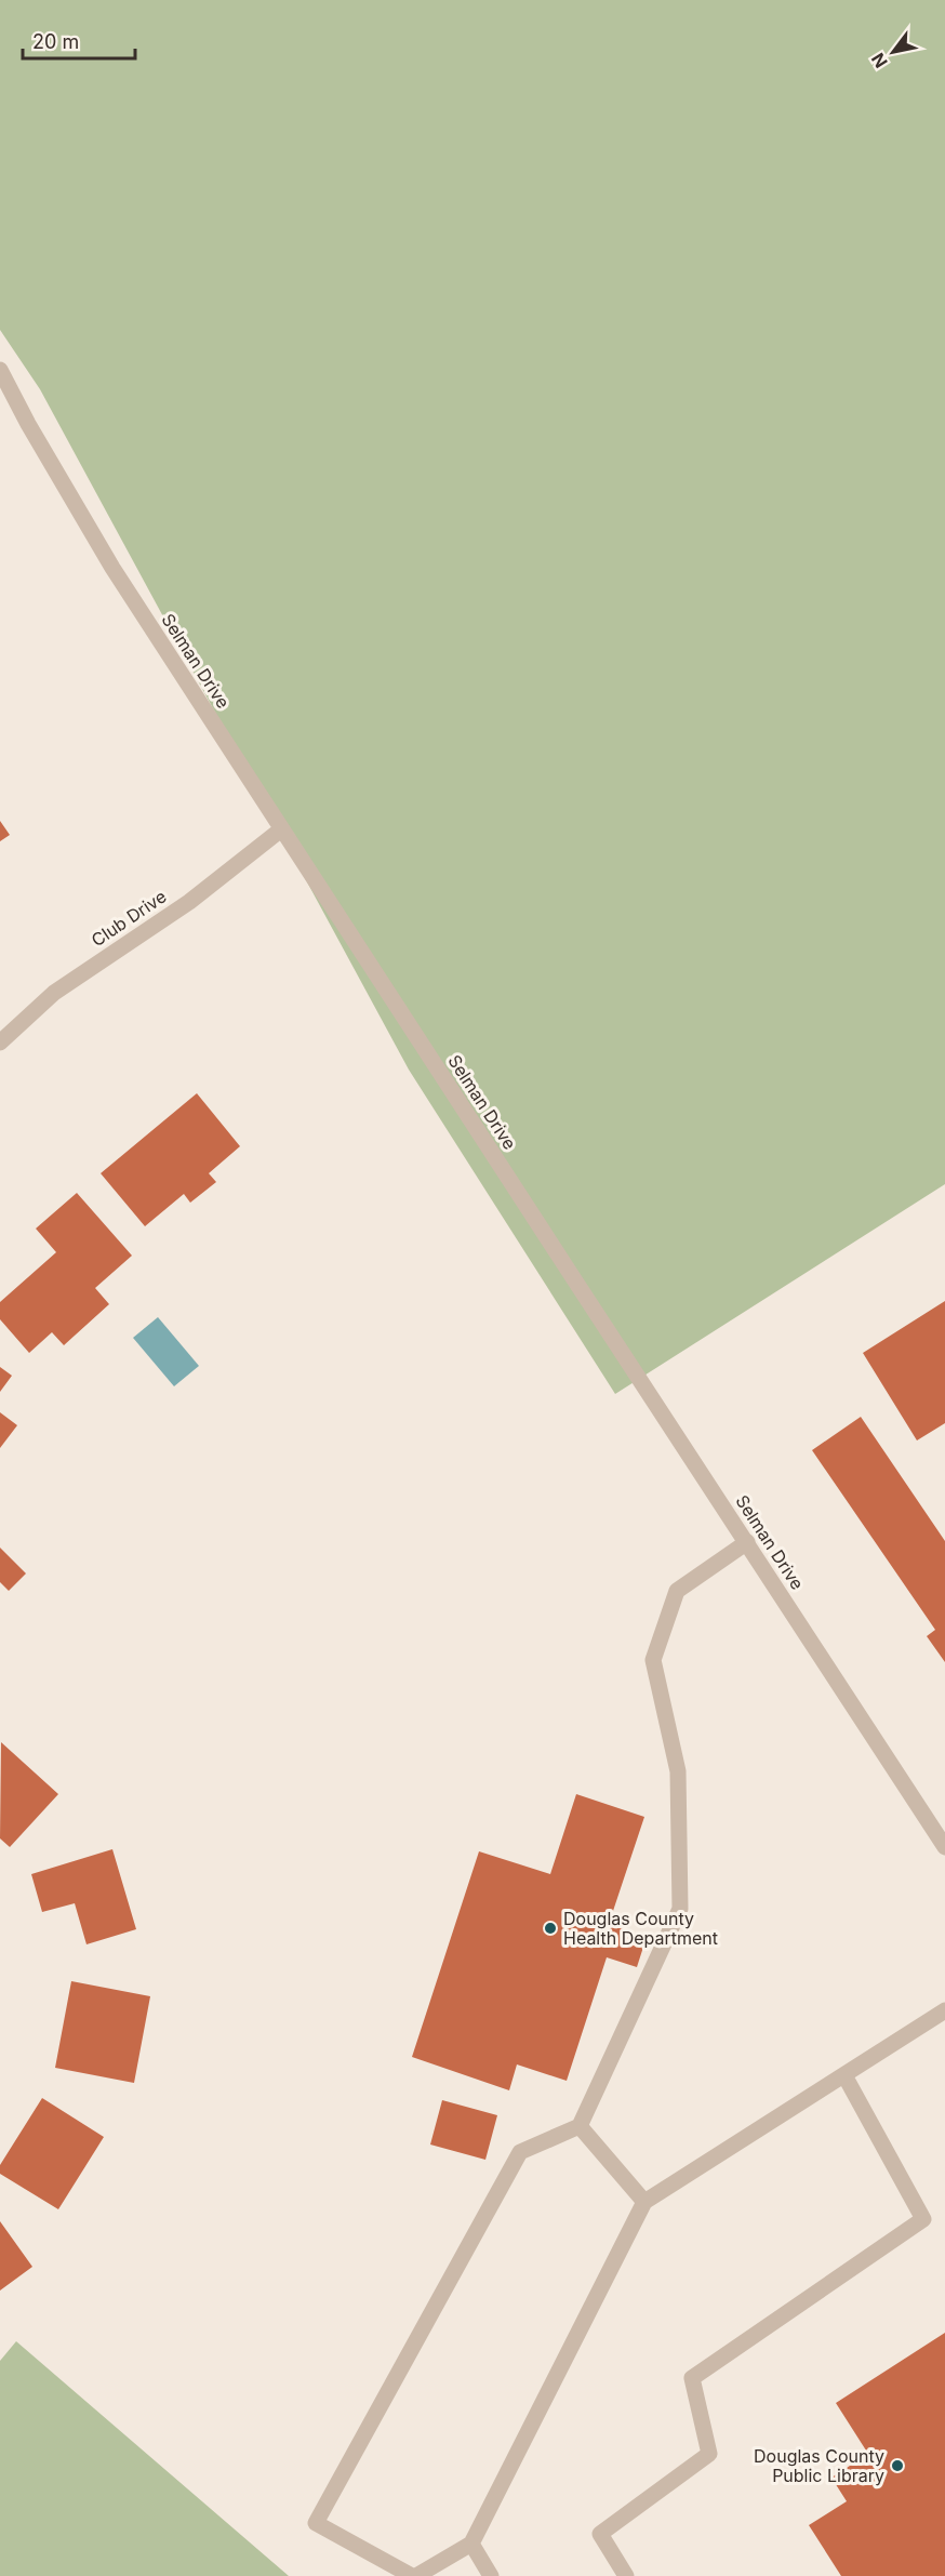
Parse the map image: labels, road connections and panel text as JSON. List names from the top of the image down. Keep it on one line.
{"streets":{"street":["Selman Drive","Club Drive"]},"crossings":[["Selman Drive","Club Drive"]],"places":["Douglas County Health Department","Douglas County Public Library"],"scale_bar":"20 m","north":"bottom left"}
